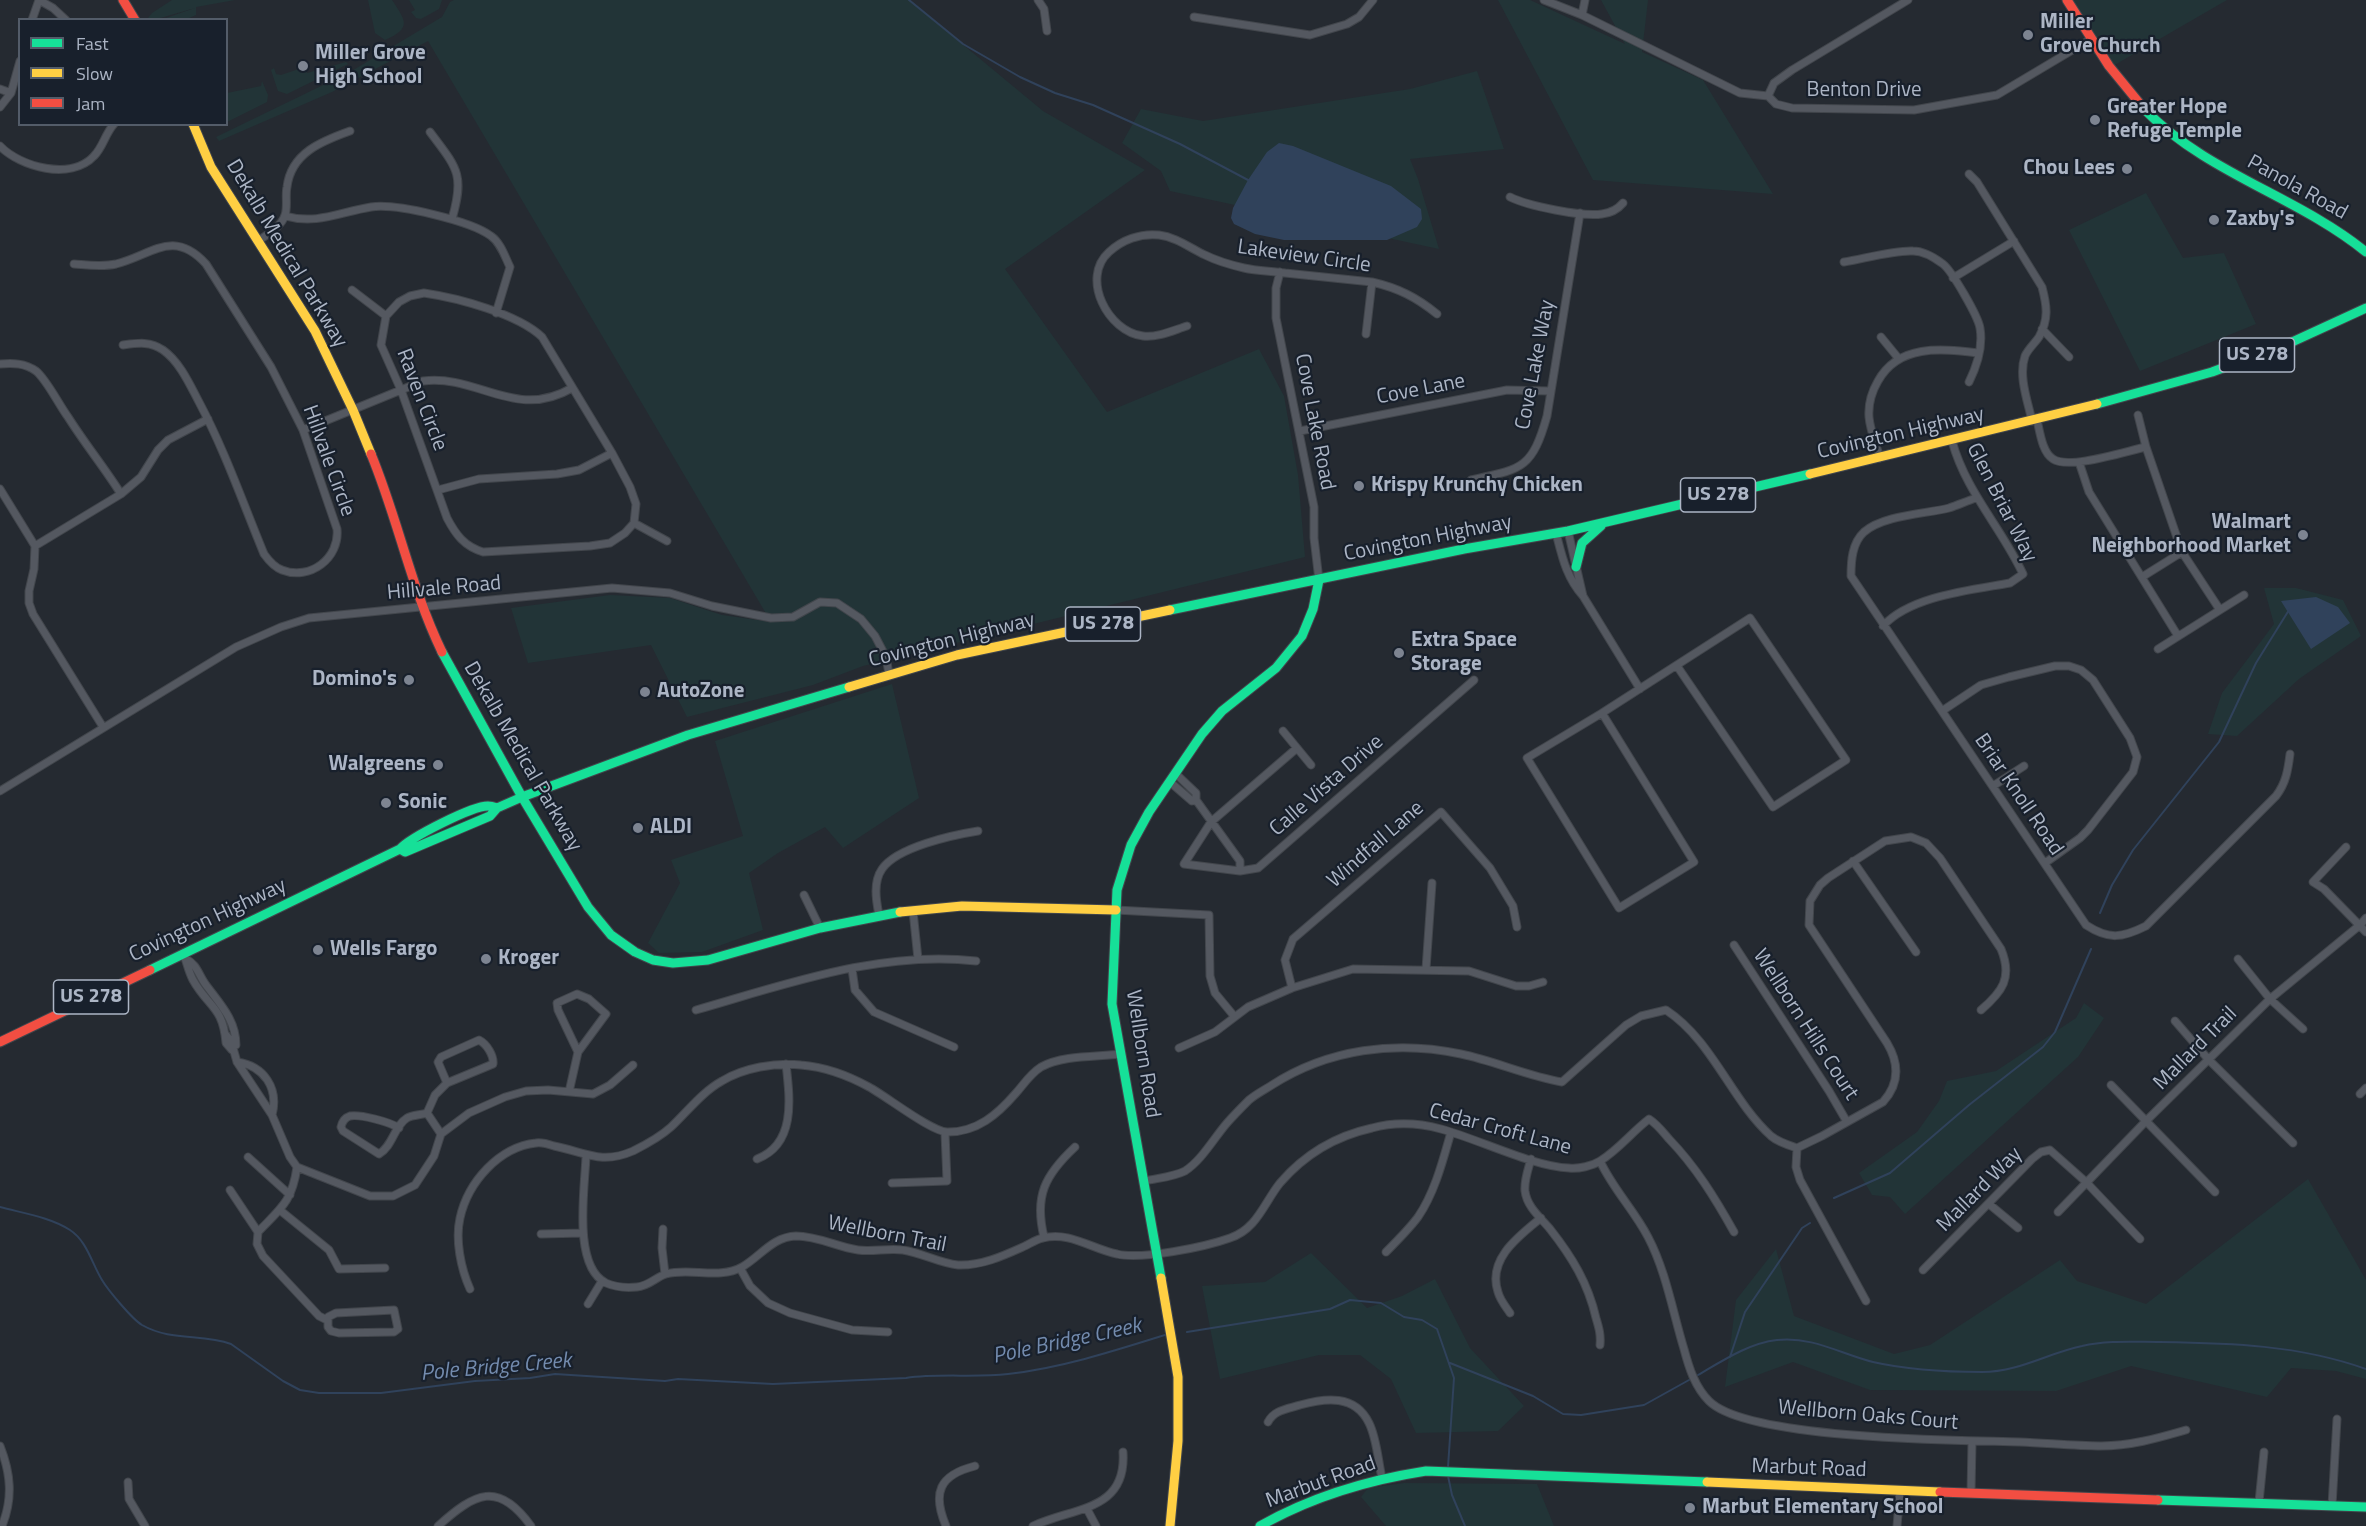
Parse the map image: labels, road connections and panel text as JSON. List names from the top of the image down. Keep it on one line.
{"streets":{"main road":["Panola Road","Dekalb Medical Parkway","US 278","Covington Highway","Wellborn Road","Marbut Road"],"street":["Benton Drive","Lakeview Circle","Cove Lake Way","Cove Lane","Raven Circle","Cove Lake Road","Hillvale Circle","Glen Briar Way","Hillvale Road","Calle Vista Drive","Briar Knoll Road","Windfall Lane","Wellborn Hills Court","Mallard Trail","Cedar Croft Lane","Mallard Way","Wellborn Trail","Wellborn Oaks Court"]},"crossings":[["Benton Drive","Panola Road"],["Dekalb Medical Parkway","Covington Highway"],["Dekalb Medical Parkway","Hillvale Road"],["Dekalb Medical Parkway","Wellborn Road"],["Lakeview Circle","Cove Lake Road"],["Cove Lake Way","Cove Lane"],["Cove Lane","Cove Lake Road"],["Cove Lake Road","Covington Highway"],["Cove Lake Road","Wellborn Road"],["Covington Highway","Glen Briar Way"],["Covington Highway","Hillvale Road"],["Covington Highway","Wellborn Road"],["Glen Briar Way","Briar Knoll Road"],["Mallard Trail","Mallard Way"],["Wellborn Road","Cedar Croft Lane"],["Cedar Croft Lane","Wellborn Oaks Court"]],"water":["Pole Bridge Creek"],"places":["Miller Grove Church","Miller Grove High School","Greater Hope Refuge Temple","Chou Lees","Zaxby's","Krispy Krunchy Chicken","Walmart Neighborhood Market","Extra Space Storage","Domino's","AutoZone","Walgreens","Sonic","ALDI","Wells Fargo","Kroger","Marbut Elementary School"],"legend":["Fast","Slow","Jam"]}
